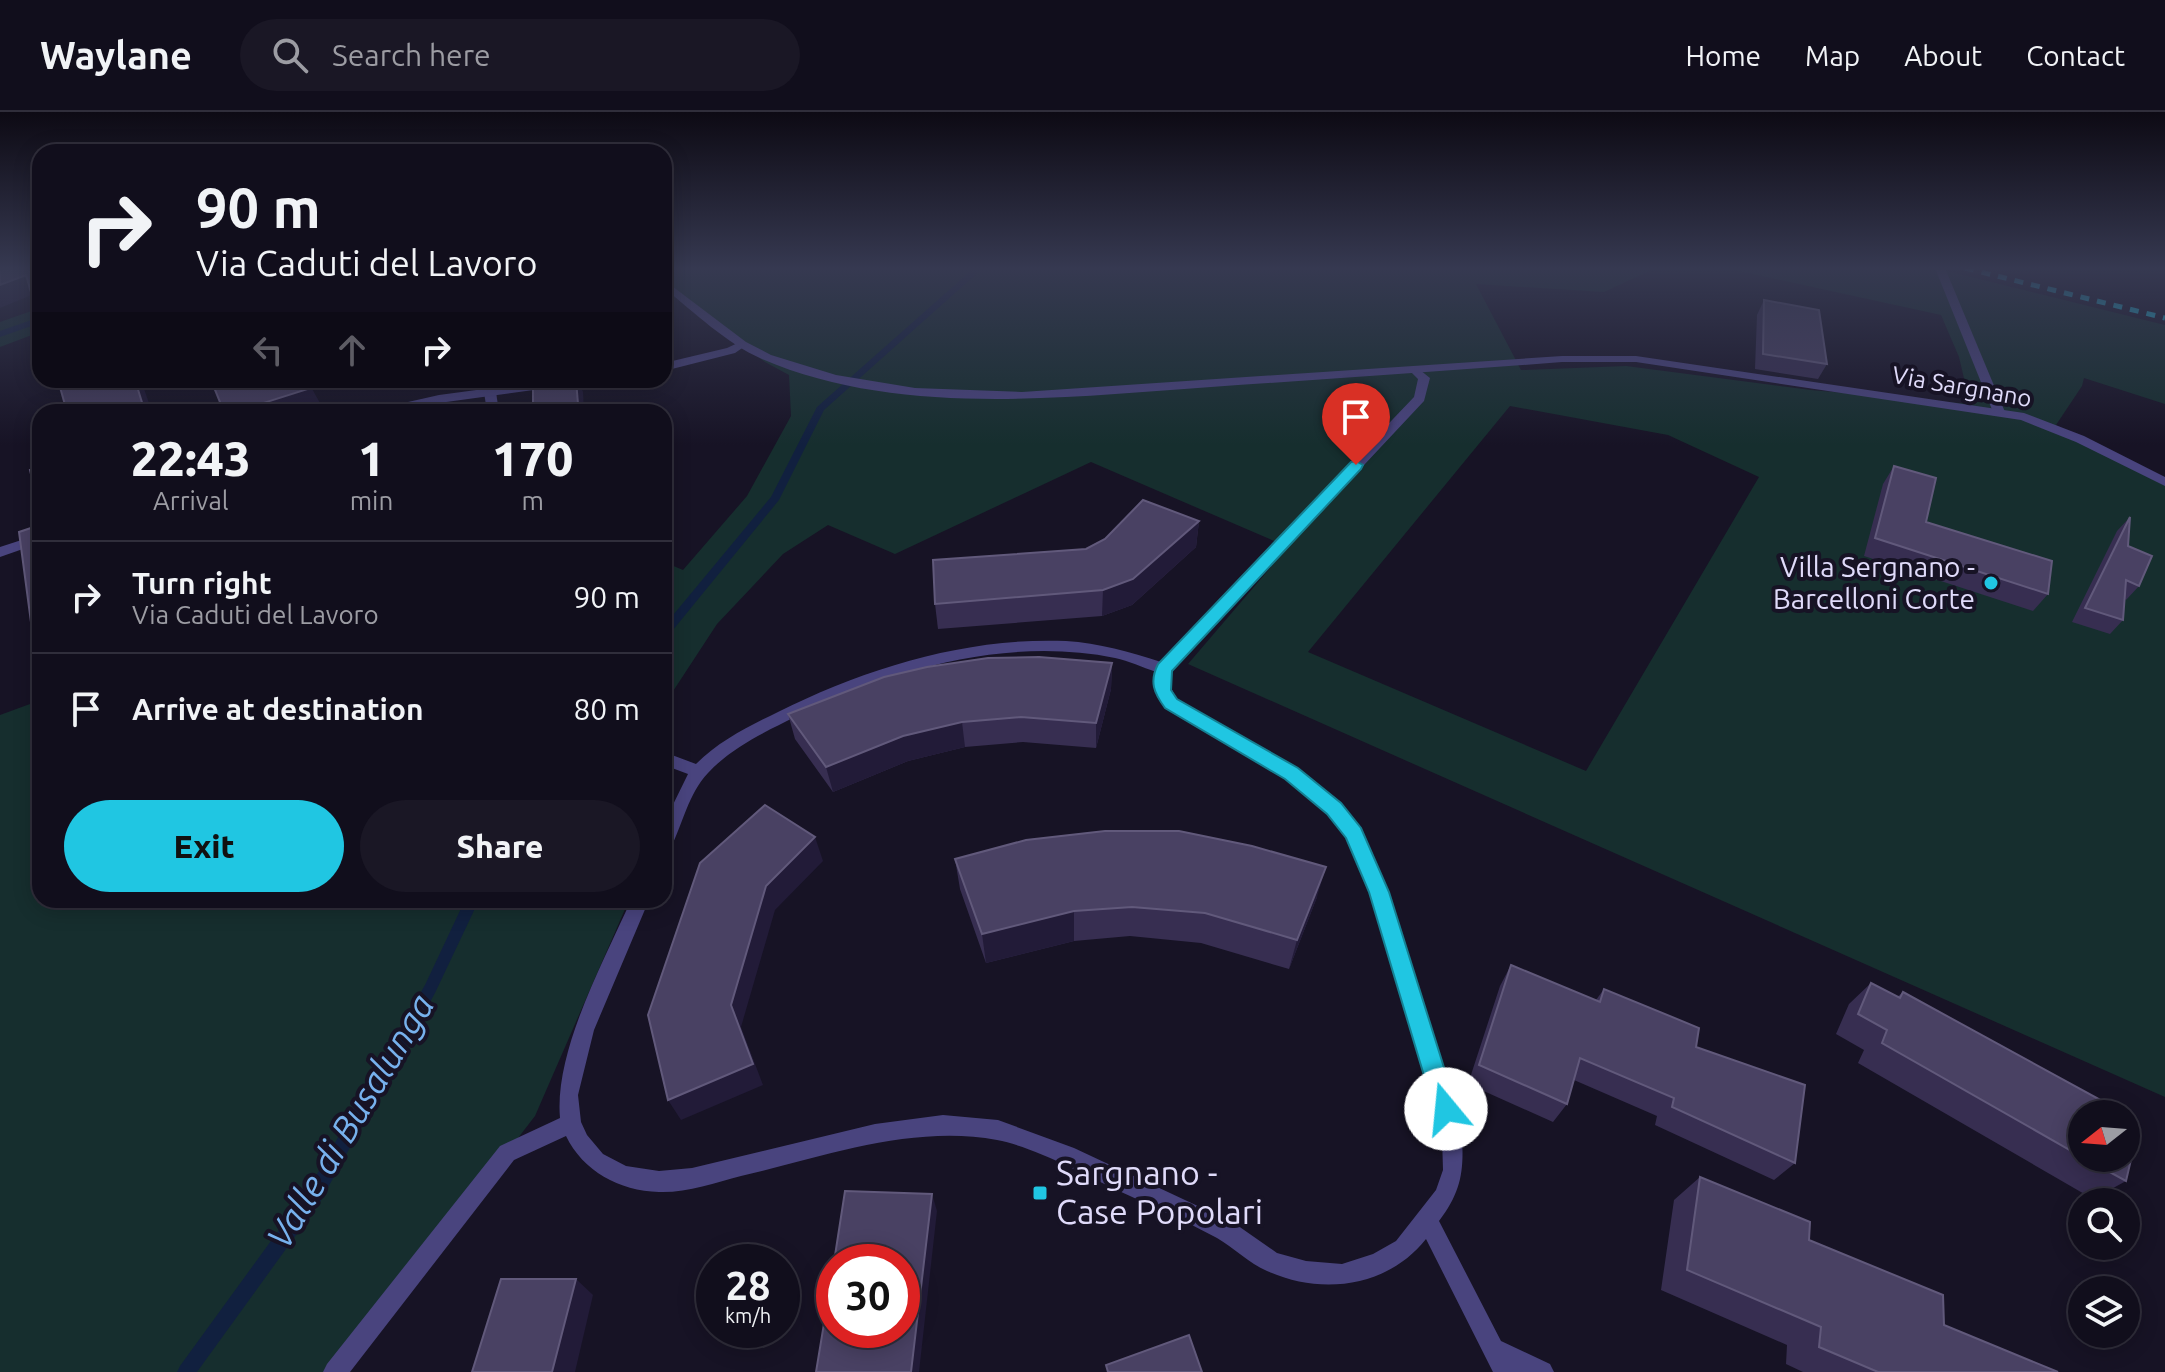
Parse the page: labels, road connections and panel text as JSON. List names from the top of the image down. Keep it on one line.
{"streets":{"street":["Via Sargnano"]},"water":["Valle di Busalunga"],"places":{"other":["Villa Sergnano - Barcelloni Corte"],"transit":["Sargnano - Case Popolari"]},"north":"left","page":{"header":"Waylane","search":"Search here","nav":["Home","Map","About","Contact"],"turn":["90 m","Via Caduti del Lavoro"],"eta":["22:43","Arrival","1","min","170","m"],"list":[{"name":"Turn right","note":"Via Caduti del Lavoro","value":"90 m"},{"name":"Arrive at destination","value":"80 m"}],"buttons":["Exit","Share"],"speed":"28 km/h","limit":"30"}}
